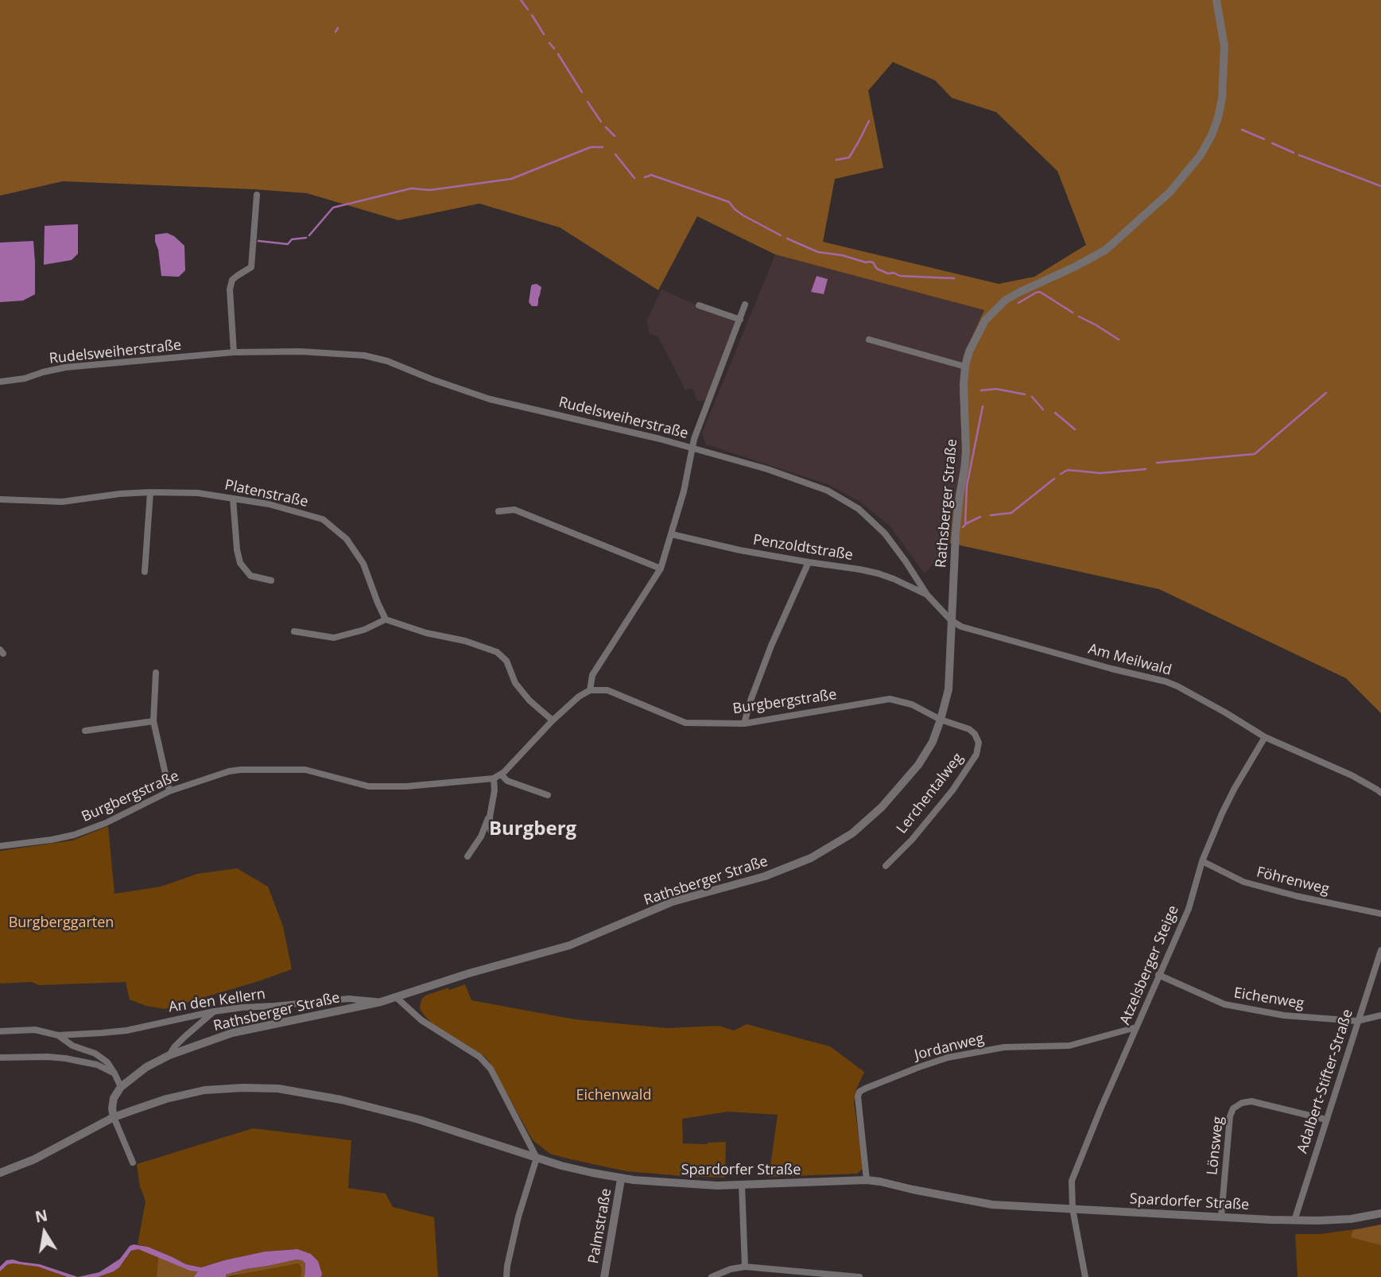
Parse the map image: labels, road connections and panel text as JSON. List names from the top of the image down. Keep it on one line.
{"streets":{"street":["Rudelsweiherstraße","Platenstraße","Rathsberger Straße","Penzoldtstraße","Am Meilwald","Burgbergstraße","Lerchentalweg","Föhrenweg","Atzelsberger Steige","Eichenweg","An den Kellern","Jordanweg","Adalbert-Stifter-Straße","Lönsweg","Spardorfer Straße","Palmstraße"]},"crossings":[["Rudelsweiherstraße","Rathsberger Straße"],["Rudelsweiherstraße","Penzoldtstraße"],["Rudelsweiherstraße","Am Meilwald"],["Rathsberger Straße","Am Meilwald"],["Rathsberger Straße","Burgbergstraße"],["Rathsberger Straße","Lerchentalweg"],["Rathsberger Straße","An den Kellern"],["Am Meilwald","Atzelsberger Steige"],["Burgbergstraße","Lerchentalweg"],["Föhrenweg","Atzelsberger Steige"],["Atzelsberger Steige","Eichenweg"],["Atzelsberger Steige","Jordanweg"],["Atzelsberger Steige","Spardorfer Straße"],["Eichenweg","Adalbert-Stifter-Straße"],["Jordanweg","Spardorfer Straße"],["Adalbert-Stifter-Straße","Lönsweg"],["Adalbert-Stifter-Straße","Spardorfer Straße"],["Lönsweg","Spardorfer Straße"],["Spardorfer Straße","Palmstraße"]],"districts":["Burgberg"],"parks":["Burgberggarten","Eichenwald"],"north":"top"}
